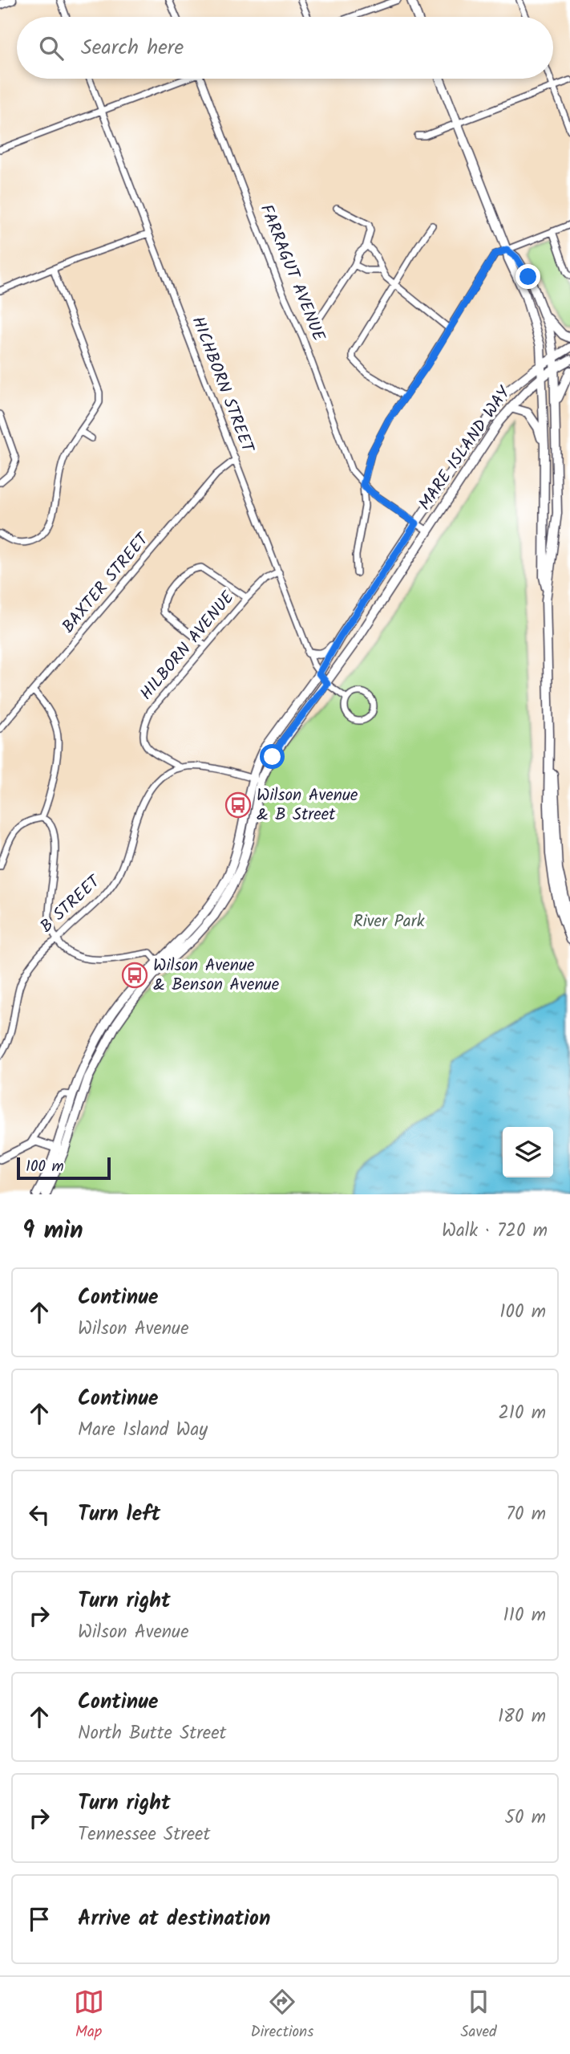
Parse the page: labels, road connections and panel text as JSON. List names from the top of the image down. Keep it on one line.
{"streets":{"main road":["MARE ISLAND WAY"],"street":["FARRAGUT AVENUE","HICHBORN STREET","BAXTER STREET","HILBORN AVENUE","B STREET"]},"crossings":[["HICHBORN STREET","MARE ISLAND WAY"],["HICHBORN STREET","BAXTER STREET"],["HICHBORN STREET","HILBORN AVENUE"],["HILBORN AVENUE","B STREET"]],"parks":["River Park"],"places":{"bus stop":["Wilson Avenue & B Street","Wilson Avenue & Benson Avenue"]},"scale_bar":"100 m","page":{"search":"Search here","scale":"100 m","heading":["9 min","Walk · 720 m"],"list":[["Continue","Wilson Avenue","100 m"],["Continue","Mare Island Way","210 m"],["Turn left","70 m"],["Turn right","Wilson Avenue","110 m"],["Continue","North Butte Street","180 m"],["Turn right","Tennessee Street","50 m"],"Arrive at destination"],"nav":["Map","Directions","Saved"]}}
